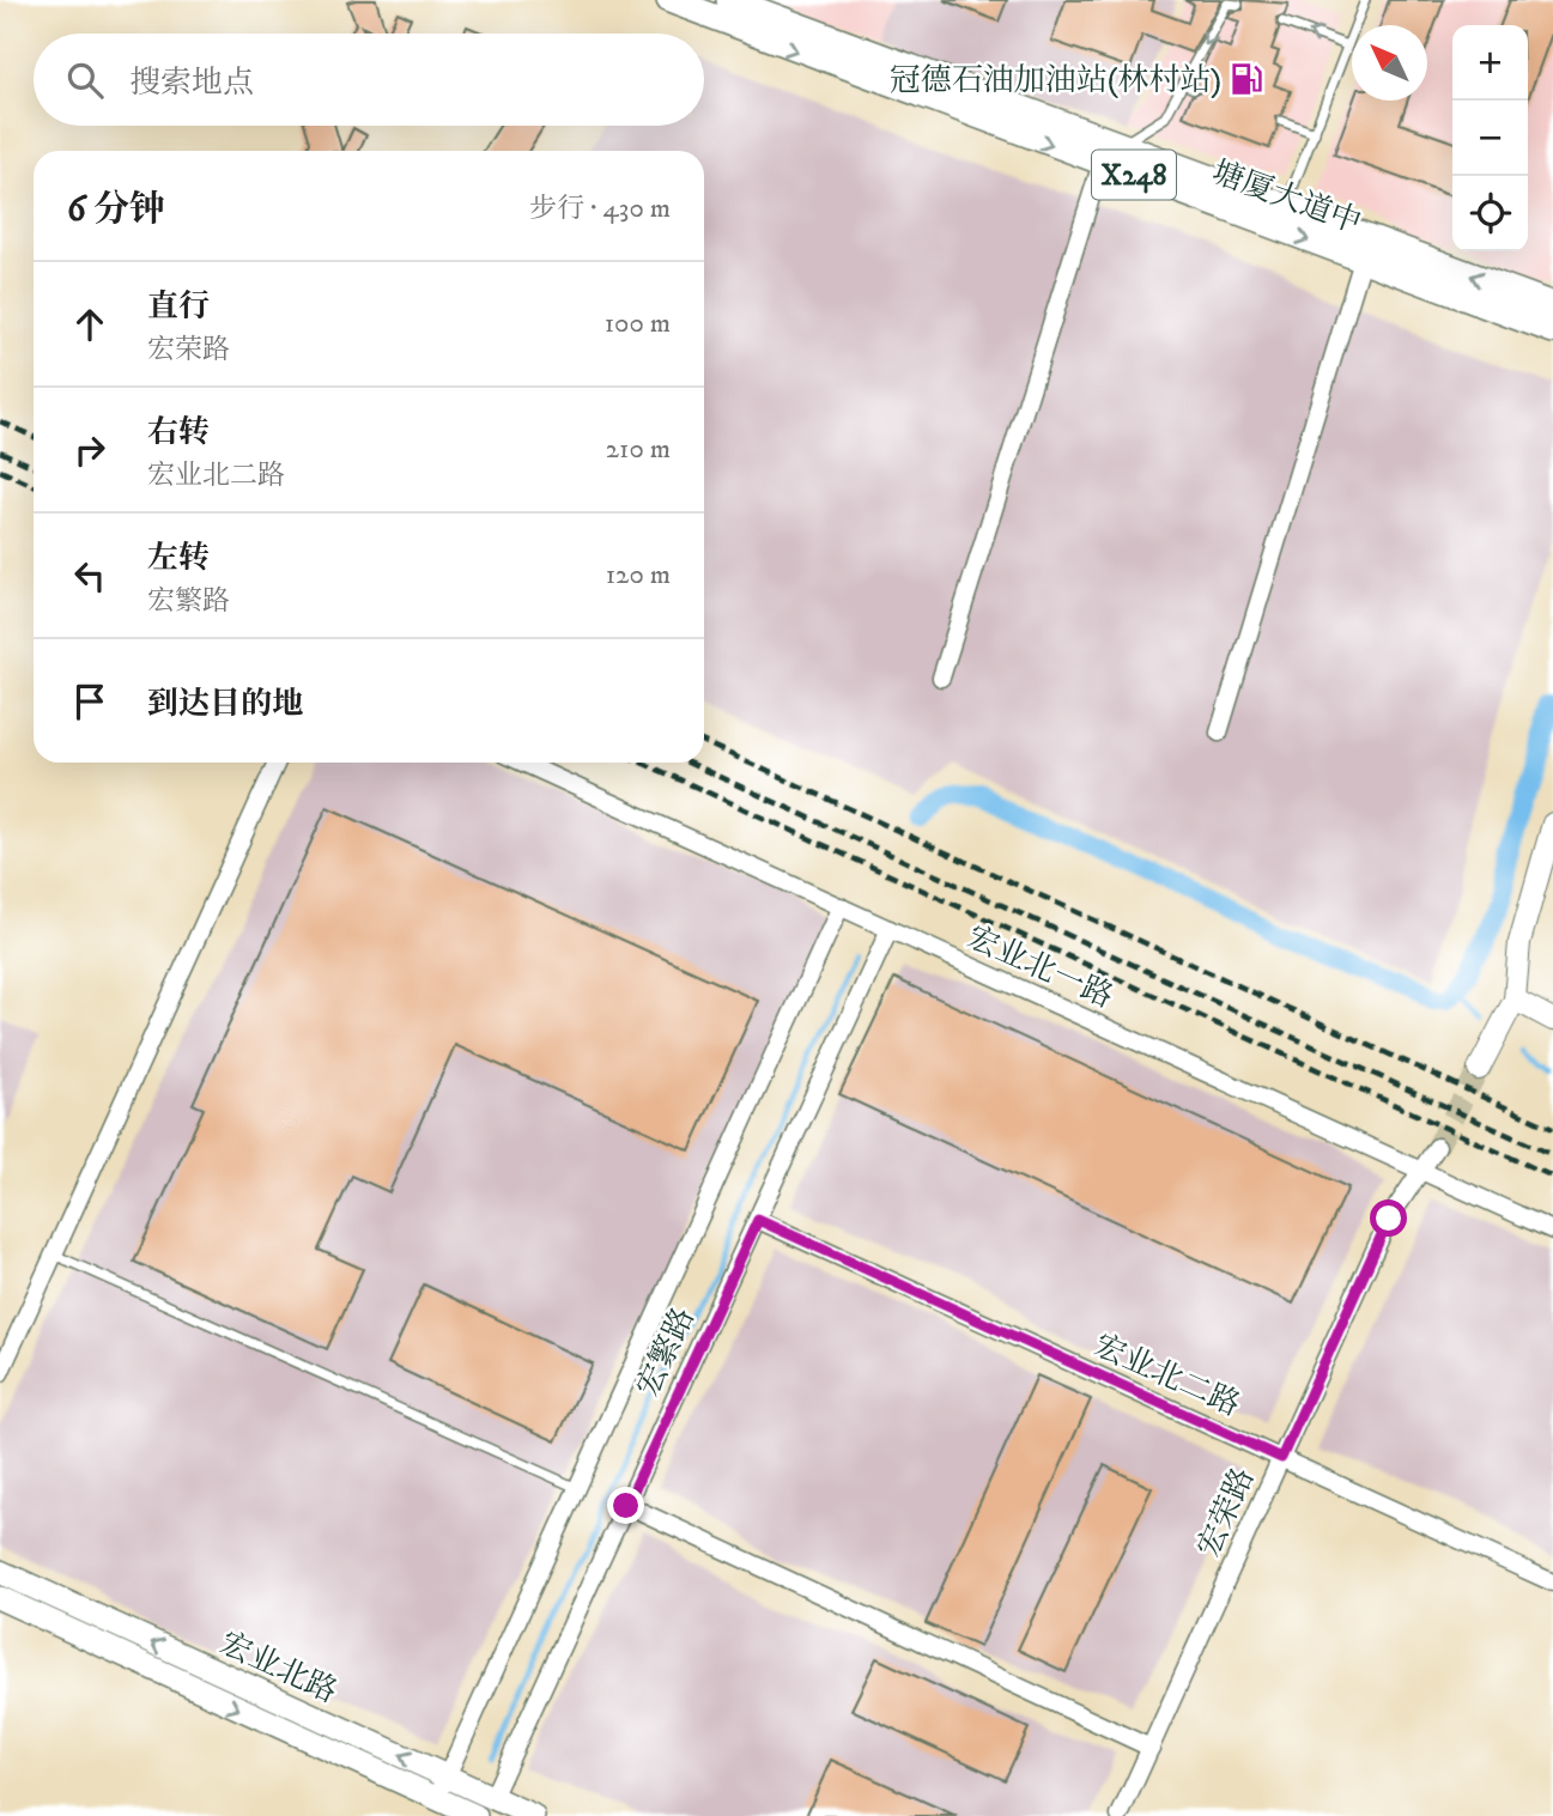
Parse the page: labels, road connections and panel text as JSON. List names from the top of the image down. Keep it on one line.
{"streets":{"main road":["X248","塘厦大道中","宏业北路"],"street":["宏业北一路","宏繁路","宏业北二路","宏荣路"]},"crossings":[["X248","塘厦大道中"],["宏业北一路","宏繁路"],["宏业北一路","宏荣路"],["宏繁路","宏业北二路"],["宏繁路","宏业北路"],["宏业北二路","宏荣路"]],"places":{"fuel station":["冠德石油加油站(林村站)"]},"north":"top left","page":{"map_buttons":["+","−"],"search":"搜索地点","heading":["6 分钟","步行 · 430 m"],"list":[["直行","宏荣路","100 m"],["右转","宏业北二路","210 m"],["左转","宏繁路","120 m"],"到达目的地"]}}
